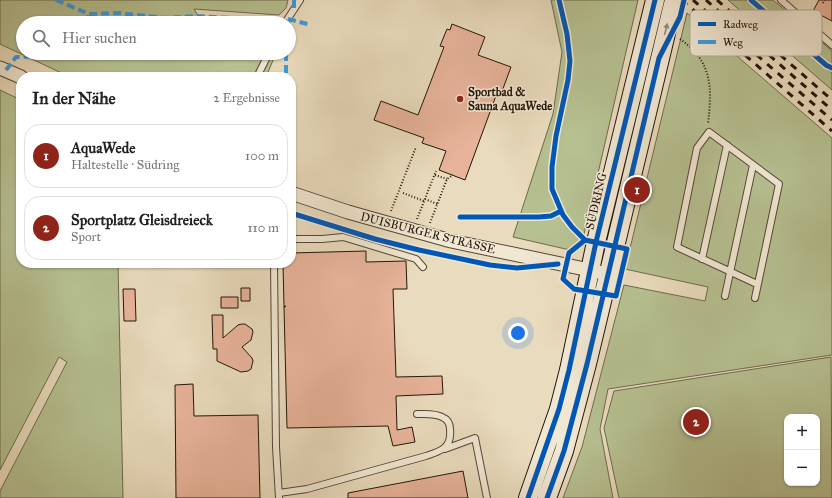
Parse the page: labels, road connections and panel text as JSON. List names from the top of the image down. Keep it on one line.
{"streets":{"main road":["SÜDRING"],"street":["DUISBURGER STRASSE"]},"crossings":[["SÜDRING","DUISBURGER STRASSE"]],"places":["Sportbad & Sauna AquaWede"],"legend":["Radweg","Weg"],"page":{"search":"Hier suchen","heading":["In der Nähe","2 Ergebnisse"],"list":[{"mark":"1","name":"AquaWede","note":"Haltestelle · Südring","value":"100 m"},{"mark":"2","name":"Sportplatz Gleisdreieck","note":"Sport","value":"110 m"}],"pins":["1","2"],"map_buttons":["+","−"]}}
